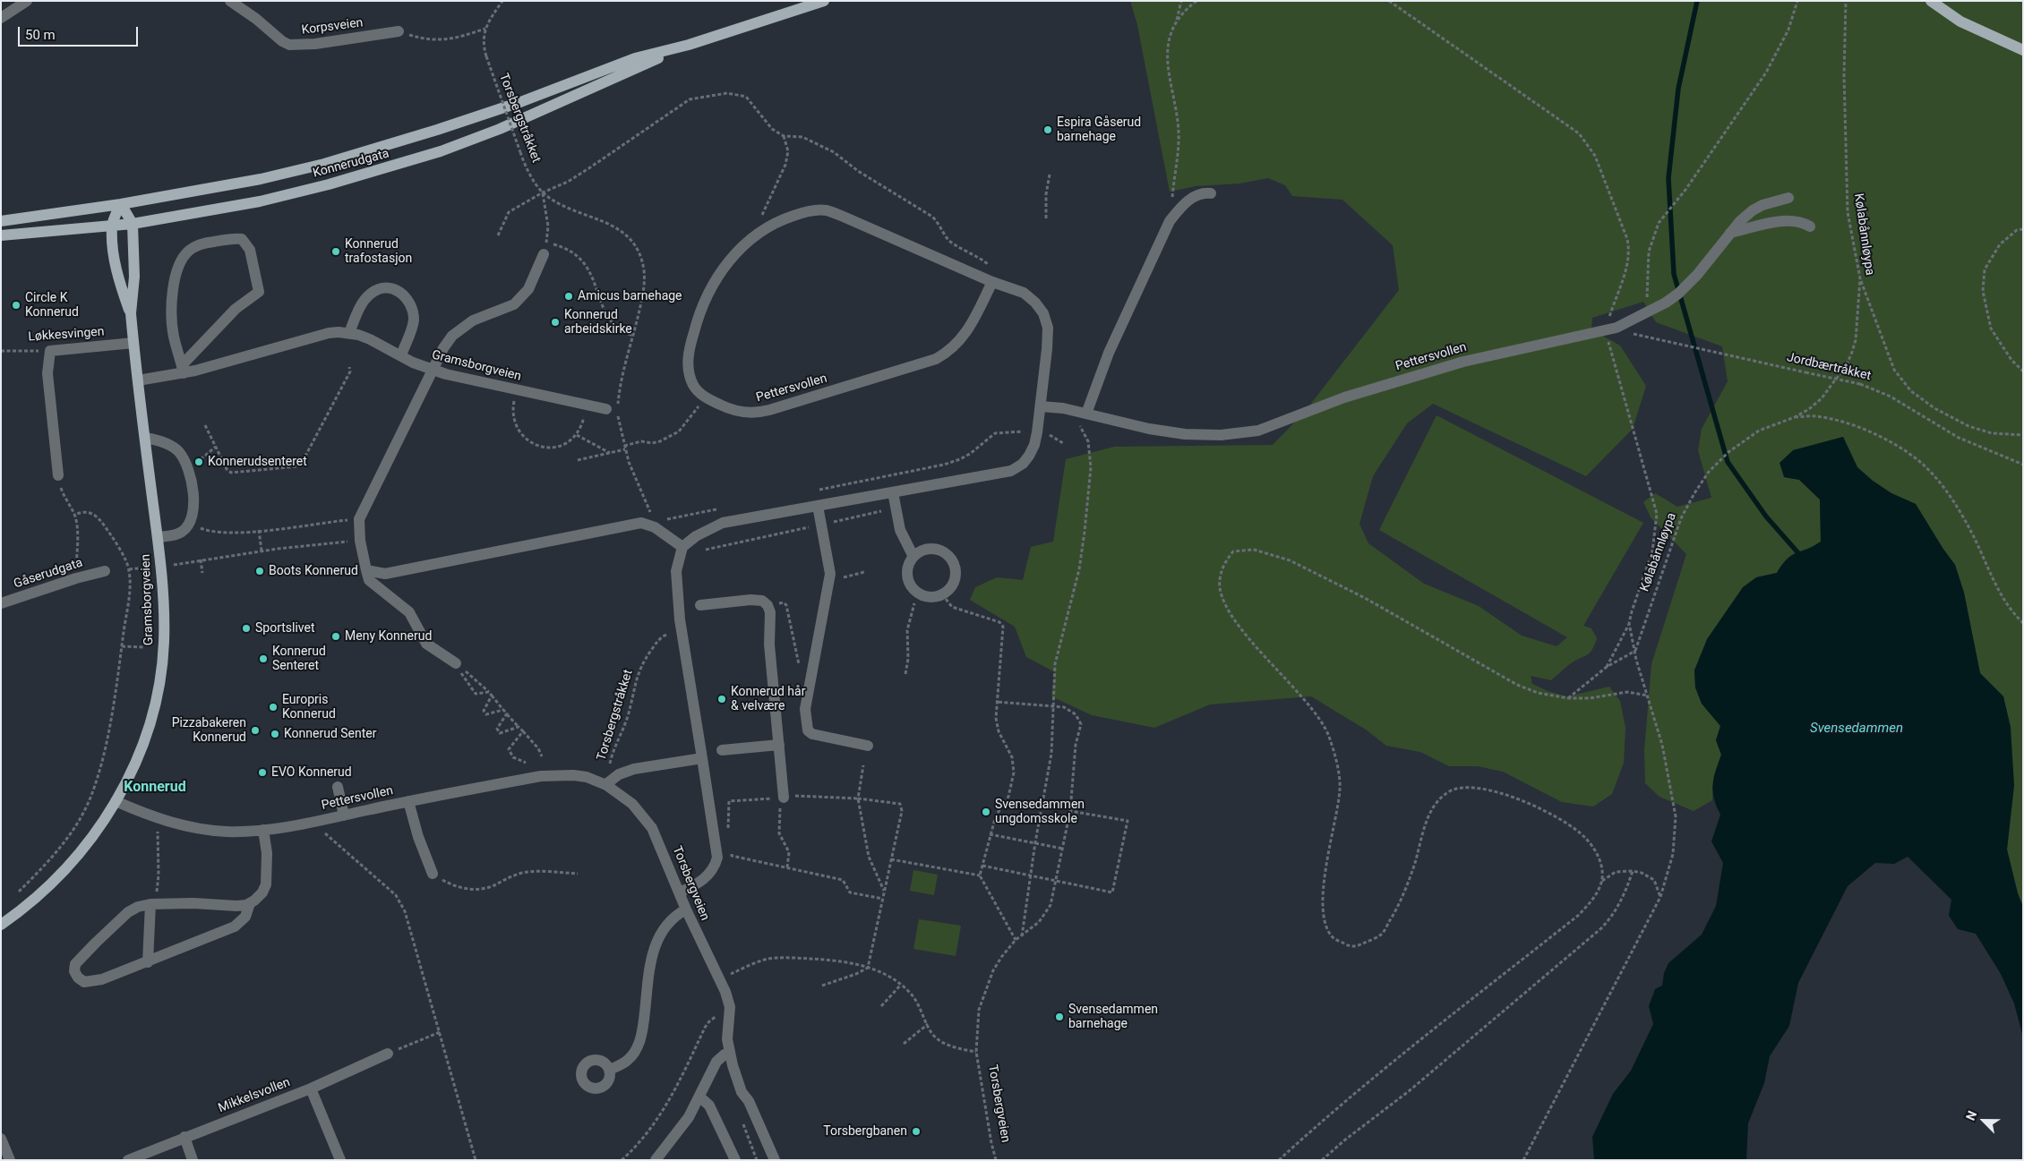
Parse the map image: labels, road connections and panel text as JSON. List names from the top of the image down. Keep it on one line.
{"streets":{"main road":["Konnerudgata","Gramsborgveien"],"street":["Korpsveien","Løkkesvingen","Pettersvollen","Gåserudgata","Torsbergveien","Mikkelsvollen"],"path":["Torsbergstråkket","Kølabånnløypa","Jordbærtråkket"]},"crossings":[["Torsbergstråkket","Pettersvollen"],["Torsbergstråkket","Torsbergveien"],["Konnerudgata","Gramsborgveien"],["Løkkesvingen","Gramsborgveien"],["Pettersvollen","Gramsborgveien"],["Pettersvollen","Jordbærtråkket"],["Pettersvollen","Torsbergveien"]],"districts":["Konnerud"],"water":["Svensedammen"],"places":["Espira Gåserud barnehage","Konnerud trafostasjon","Amicus barnehage","Circle K Konnerud","Konnerud arbeidskirke","Konnerudsenteret","Boots Konnerud","Sportslivet","Meny Konnerud","Konnerud Senteret","Konnerud hår & velvære","Europris Konnerud","Pizzabakeren Konnerud","Konnerud Senter","EVO Konnerud","Svensedammen ungdomsskole","Svensedammen barnehage","Torsbergbanen"],"scale_bar":"50 m","north":"top left"}
